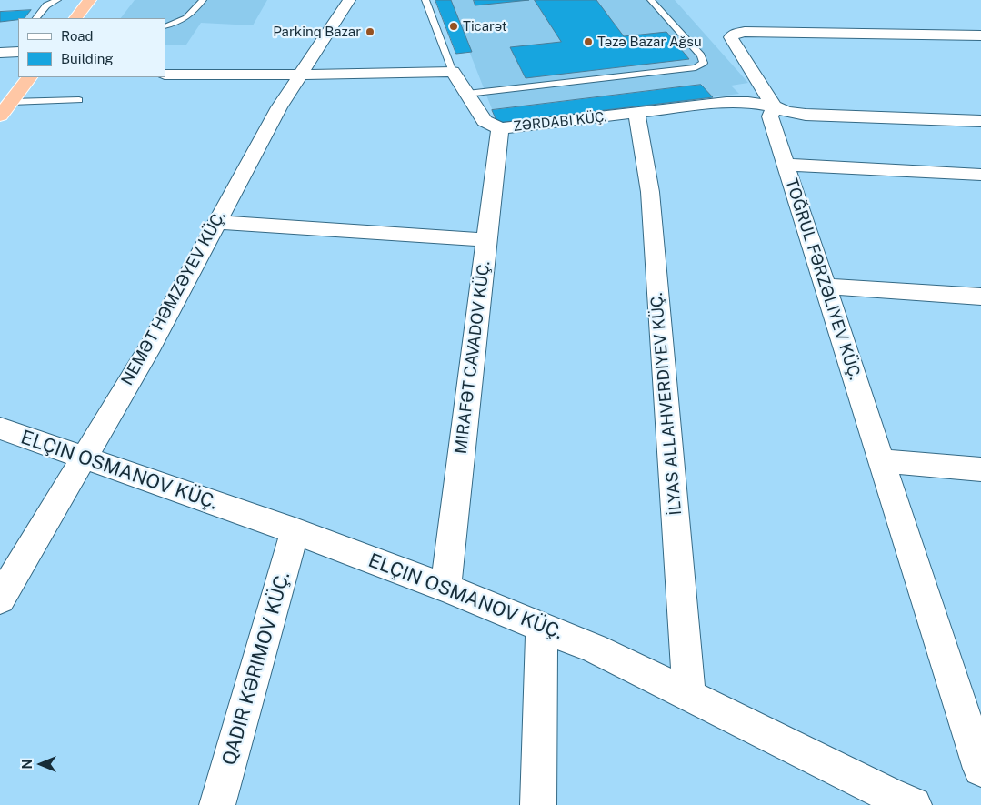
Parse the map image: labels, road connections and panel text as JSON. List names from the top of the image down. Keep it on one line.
{"streets":{"street":["ZƏRDABI KÜÇ.","TOĞRUL FƏRZƏLIYEV KÜÇ.","NEMƏT HƏMZƏYEV KÜÇ.","MIRAFƏT CAVADOV KÜÇ.","İLYAS ALLAHVERDIYEV KÜÇ.","ELÇIN OSMANOV KÜÇ.","QADIR KƏRIMOV KÜÇ."]},"crossings":[["ZƏRDABI KÜÇ.","TOĞRUL FƏRZƏLIYEV KÜÇ."],["ZƏRDABI KÜÇ.","MIRAFƏT CAVADOV KÜÇ."],["ZƏRDABI KÜÇ.","İLYAS ALLAHVERDIYEV KÜÇ."],["NEMƏT HƏMZƏYEV KÜÇ.","ELÇIN OSMANOV KÜÇ."],["MIRAFƏT CAVADOV KÜÇ.","ELÇIN OSMANOV KÜÇ."],["İLYAS ALLAHVERDIYEV KÜÇ.","ELÇIN OSMANOV KÜÇ."],["ELÇIN OSMANOV KÜÇ.","QADIR KƏRIMOV KÜÇ."]],"places":["Ticarət","Parkinq Bazar","Təzə Bazar Ağsu"],"legend":["Road","Building"],"north":"left"}
